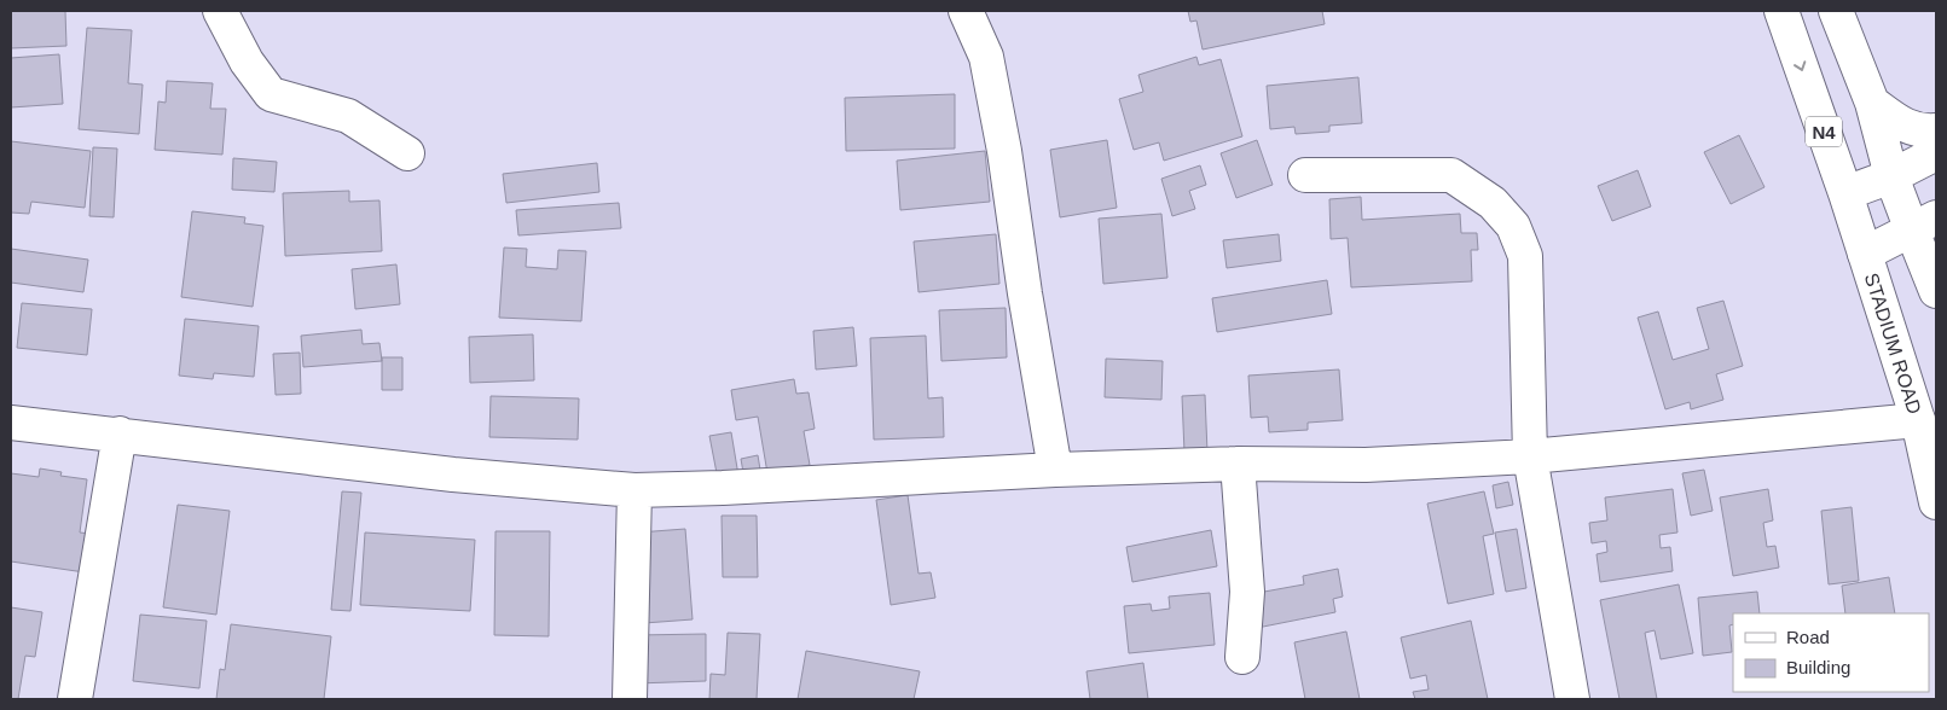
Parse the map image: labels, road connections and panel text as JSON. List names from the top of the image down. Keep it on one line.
{"streets":{"main road":["N4","STADIUM ROAD"]},"crossings":[["N4","STADIUM ROAD"]],"legend":["Road","Building"]}
